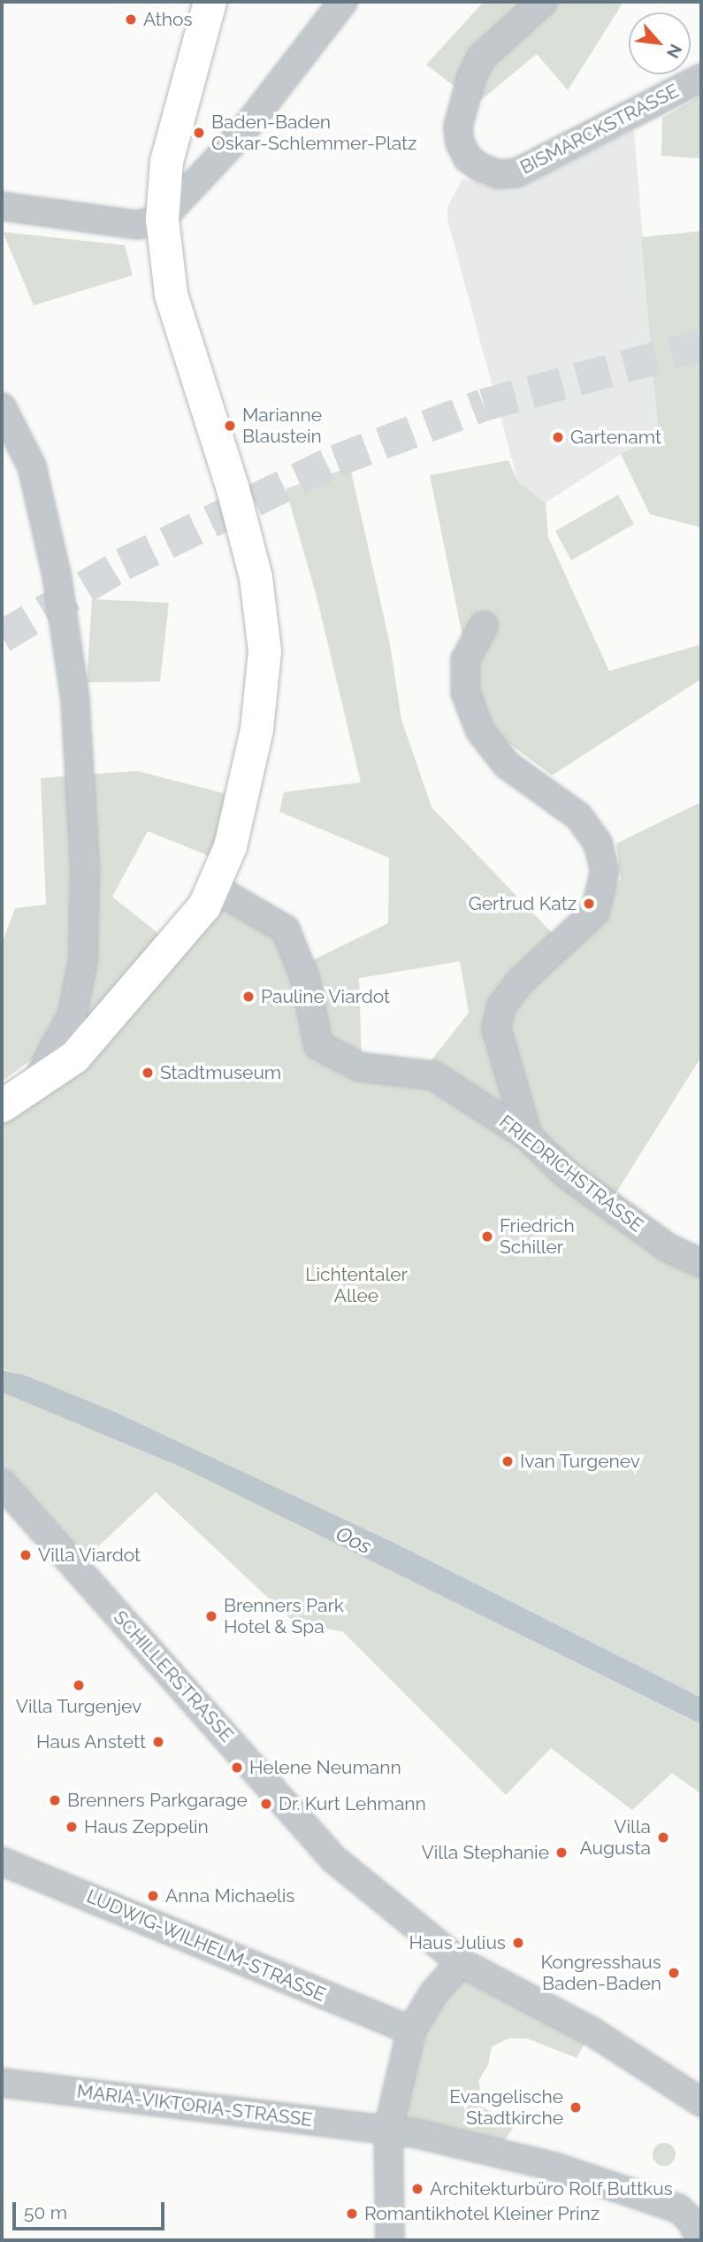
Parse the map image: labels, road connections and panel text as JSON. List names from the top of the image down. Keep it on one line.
{"streets":{"street":["BISMARCKSTRASSE","FRIEDRICHSTRASSE","SCHILLERSTRASSE","LUDWIG-WILHELM-STRASSE","MARIA-VIKTORIA-STRASSE"]},"water":["Oos"],"parks":["Lichtentaler Allee"],"places":["Athos","Baden-Baden Oskar-Schlemmer-Platz","Marianne Blaustein","Gartenamt","Gertrud Katz","Pauline Viardot","Stadtmuseum","Friedrich Schiller","Ivan Turgenev","Villa Viardot","Brenners Park Hotel & Spa","Villa Turgenjev","Haus Anstett","Helene Neumann","Brenners Parkgarage","Dr. Kurt Lehmann","Haus Zeppelin","Villa Augusta","Villa Stephanie","Anna Michaelis","Haus Julius","Kongresshaus Baden-Baden","Evangelische Stadtkirche","Architekturbüro Rolf Buttkus","Romantikhotel Kleiner Prinz"],"scale_bar":"50 m","north":"bottom right"}
